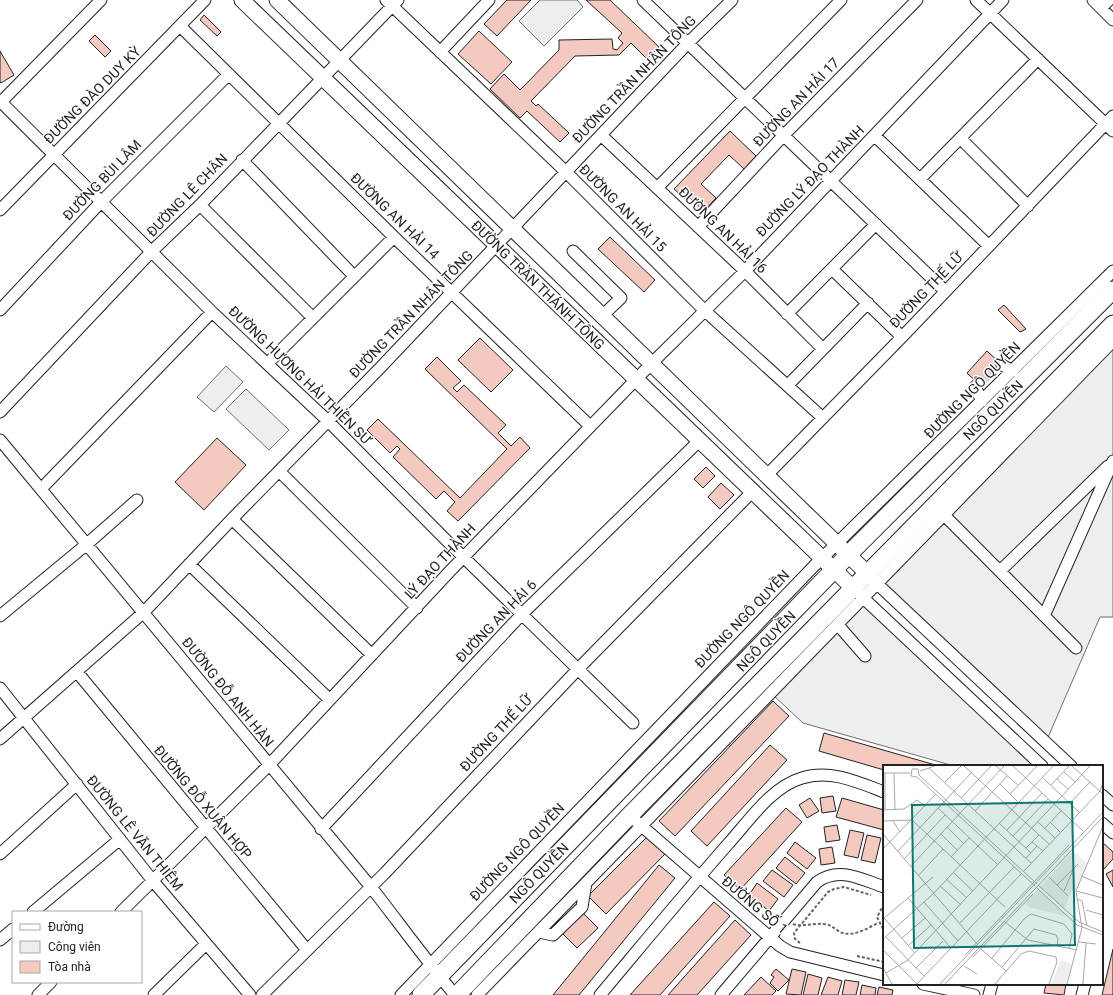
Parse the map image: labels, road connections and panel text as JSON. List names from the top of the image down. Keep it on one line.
{"streets":{"highway":["NGÔ QUYỀN"],"main road":["ĐƯỜNG TRẦN THÁNH TÔNG"],"street":["ĐƯỜNG TRẦN NHÂN TÔNG","ĐƯỜNG ĐÀO DUY KỲ","ĐƯỜNG AN HẢI 17","ĐƯỜNG BÙI LÂM","ĐƯỜNG LÝ ĐẠO THÀNH","ĐƯỜNG LÊ CHÂN","ĐƯỜNG AN HẢI 15","ĐƯỜNG AN HẢI 14","ĐƯỜNG AN HẢI 16","ĐƯỜNG THẾ LỮ","ĐƯỜNG HƯƠNG HẢI THIỀN SƯ","ĐƯỜNG NGÔ QUYỀN","LÝ ĐẠO THÀNH","ĐƯỜNG AN HẢI 6","ĐƯỜNG ĐỖ ANH HÀN","ĐƯỜNG ĐỖ XUÂN HỢP","ĐƯỜNG LÊ VĂN THIÊM","ĐƯỜNG SỐ 1"]},"crossings":[["ĐƯỜNG TRẦN NHÂN TÔNG","ĐƯỜNG AN HẢI 15"],["ĐƯỜNG TRẦN NHÂN TÔNG","ĐƯỜNG AN HẢI 14"],["ĐƯỜNG TRẦN NHÂN TÔNG","ĐƯỜNG AN HẢI 16"],["ĐƯỜNG TRẦN NHÂN TÔNG","ĐƯỜNG TRẦN THÁNH TÔNG"],["ĐƯỜNG TRẦN NHÂN TÔNG","ĐƯỜNG HƯƠNG HẢI THIỀN SƯ"],["ĐƯỜNG TRẦN NHÂN TÔNG","ĐƯỜNG ĐỖ ANH HÀN"],["ĐƯỜNG TRẦN NHÂN TÔNG","ĐƯỜNG ĐỖ XUÂN HỢP"],["ĐƯỜNG TRẦN NHÂN TÔNG","ĐƯỜNG LÊ VĂN THIÊM"],["ĐƯỜNG ĐÀO DUY KỲ","ĐƯỜNG AN HẢI 14"],["ĐƯỜNG ĐÀO DUY KỲ","ĐƯỜNG HƯƠNG HẢI THIỀN SƯ"],["ĐƯỜNG AN HẢI 17","ĐƯỜNG AN HẢI 16"],["ĐƯỜNG BÙI LÂM","ĐƯỜNG AN HẢI 14"],["ĐƯỜNG BÙI LÂM","ĐƯỜNG HƯƠNG HẢI THIỀN SƯ"],["ĐƯỜNG LÝ ĐẠO THÀNH","ĐƯỜNG AN HẢI 15"],["ĐƯỜNG LÝ ĐẠO THÀNH","ĐƯỜNG AN HẢI 16"],["ĐƯỜNG LÝ ĐẠO THÀNH","ĐƯỜNG TRẦN THÁNH TÔNG"],["ĐƯỜNG LÝ ĐẠO THÀNH","LÝ ĐẠO THÀNH"],["ĐƯỜNG LÊ CHÂN","ĐƯỜNG AN HẢI 15"],["ĐƯỜNG LÊ CHÂN","ĐƯỜNG AN HẢI 14"],["ĐƯỜNG LÊ CHÂN","ĐƯỜNG TRẦN THÁNH TÔNG"],["ĐƯỜNG LÊ CHÂN","ĐƯỜNG HƯƠNG HẢI THIỀN SƯ"],["ĐƯỜNG AN HẢI 15","ĐƯỜNG THẾ LỮ"],["ĐƯỜNG AN HẢI 14","LÝ ĐẠO THÀNH"],["ĐƯỜNG TRẦN THÁNH TÔNG","ĐƯỜNG THẾ LỮ"],["ĐƯỜNG TRẦN THÁNH TÔNG","ĐƯỜNG NGÔ QUYỀN"],["ĐƯỜNG TRẦN THÁNH TÔNG","NGÔ QUYỀN"],["ĐƯỜNG TRẦN THÁNH TÔNG","LÝ ĐẠO THÀNH"],["ĐƯỜNG TRẦN THÁNH TÔNG","ĐƯỜNG AN HẢI 6"],["ĐƯỜNG THẾ LỮ","ĐƯỜNG HƯƠNG HẢI THIỀN SƯ"],["ĐƯỜNG THẾ LỮ","ĐƯỜNG ĐỖ ANH HÀN"],["ĐƯỜNG THẾ LỮ","ĐƯỜNG ĐỖ XUÂN HỢP"],["ĐƯỜNG HƯƠNG HẢI THIỀN SƯ","LÝ ĐẠO THÀNH"],["ĐƯỜNG HƯƠNG HẢI THIỀN SƯ","ĐƯỜNG AN HẢI 6"],["ĐƯỜNG NGÔ QUYỀN","NGÔ QUYỀN"],["ĐƯỜNG NGÔ QUYỀN","ĐƯỜNG ĐỖ ANH HÀN"],["NGÔ QUYỀN","ĐƯỜNG ĐỖ ANH HÀN"],["NGÔ QUYỀN","ĐƯỜNG SỐ 1"],["LÝ ĐẠO THÀNH","ĐƯỜNG ĐỖ ANH HÀN"],["LÝ ĐẠO THÀNH","ĐƯỜNG ĐỖ XUÂN HỢP"],["LÝ ĐẠO THÀNH","ĐƯỜNG LÊ VĂN THIÊM"],["ĐƯỜNG AN HẢI 6","ĐƯỜNG ĐỖ ANH HÀN"]],"legend":["Đường","Công viên","Tòa nhà"]}
